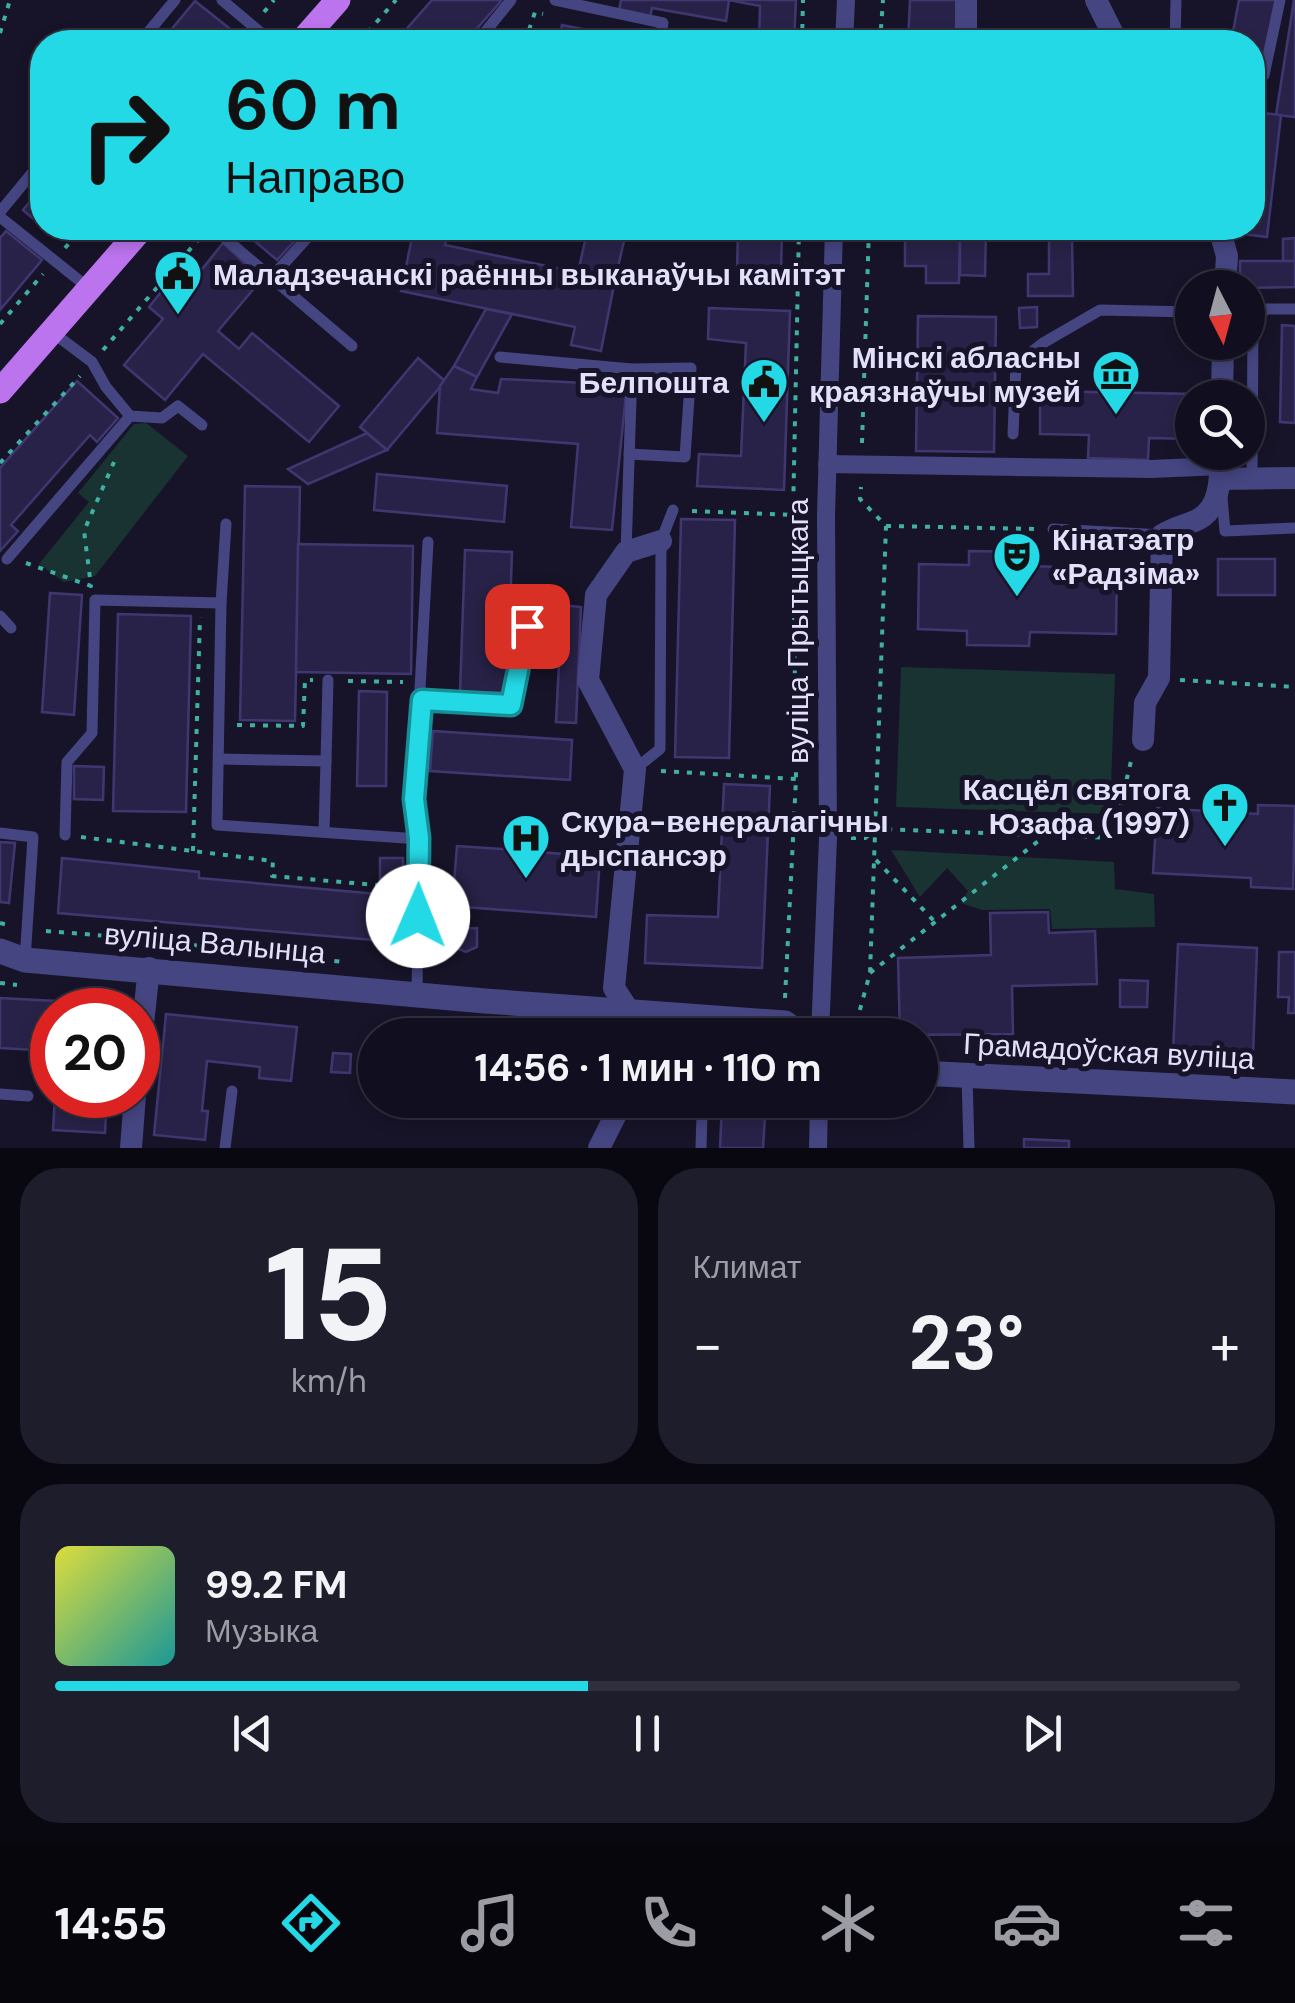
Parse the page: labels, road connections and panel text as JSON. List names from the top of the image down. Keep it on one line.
{"streets":{"street":["вуліца Прытыцкага","вуліца Валынца","Грамадоўская вуліца"]},"places":{"public building":["Маладзечанскі раённы выканаўчы камітэт","Белпошта"],"museum":["Мінскі абласны краязнаўчы музей"],"theatre":["Кінатэатр «Радзіма»"],"church":["Касцёл святога Юзафа (1997)"],"hospital":["Скура-венералагічны дыспансэр"]},"north":"bottom","page":{"turn":["60 m","Направо"],"limit":"20","trip":"14:56 · 1 мин · 110 m","tile":[["15","km/h"],"Климат"],"heat":["−","23°","+"],"song":["99.2 FM","Музыка"],"tabs":"14:55"}}
